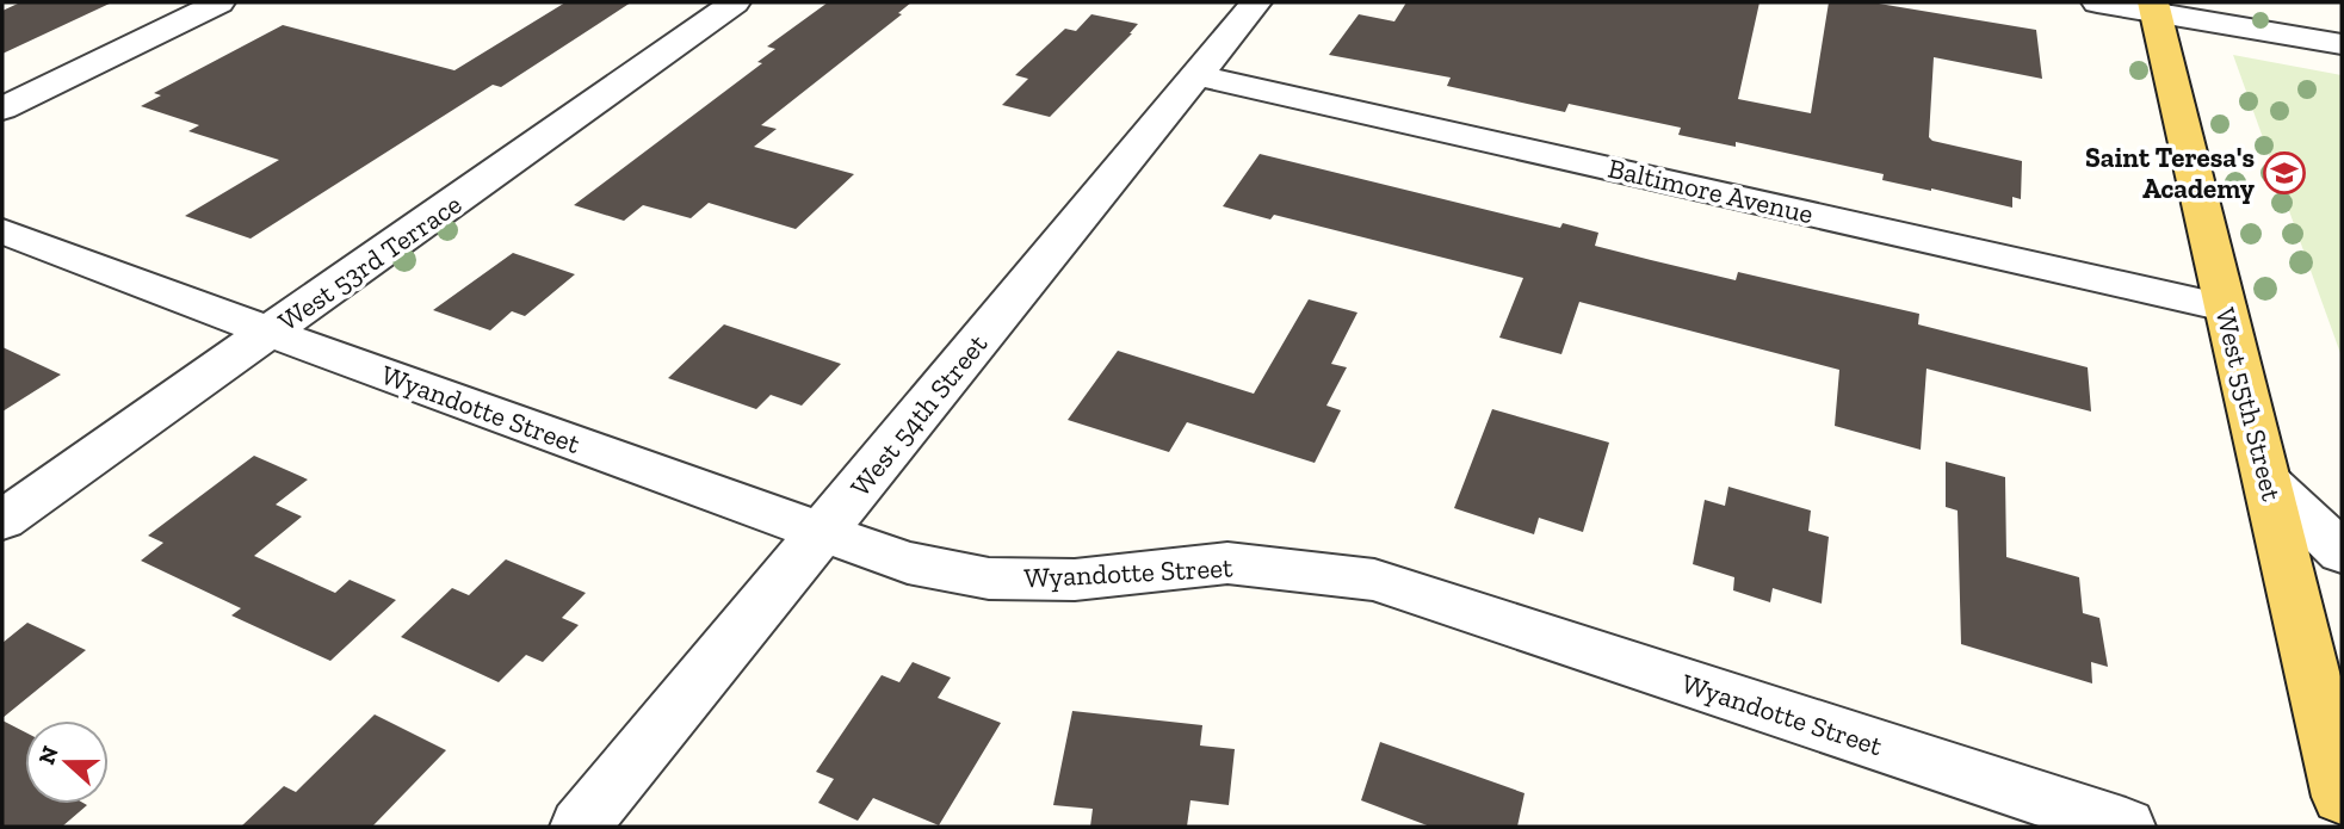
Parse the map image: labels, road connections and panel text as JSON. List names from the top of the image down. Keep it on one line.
{"streets":{"main road":["West 55th Street"],"street":["Baltimore Avenue","West 53rd Terrace","Wyandotte Street","West 54th Street"]},"crossings":[["Baltimore Avenue","West 55th Street"],["Baltimore Avenue","West 54th Street"],["West 53rd Terrace","Wyandotte Street"],["Wyandotte Street","West 54th Street"]],"places":{"school or university":["Saint Teresa's Academy"]},"north":"left"}
